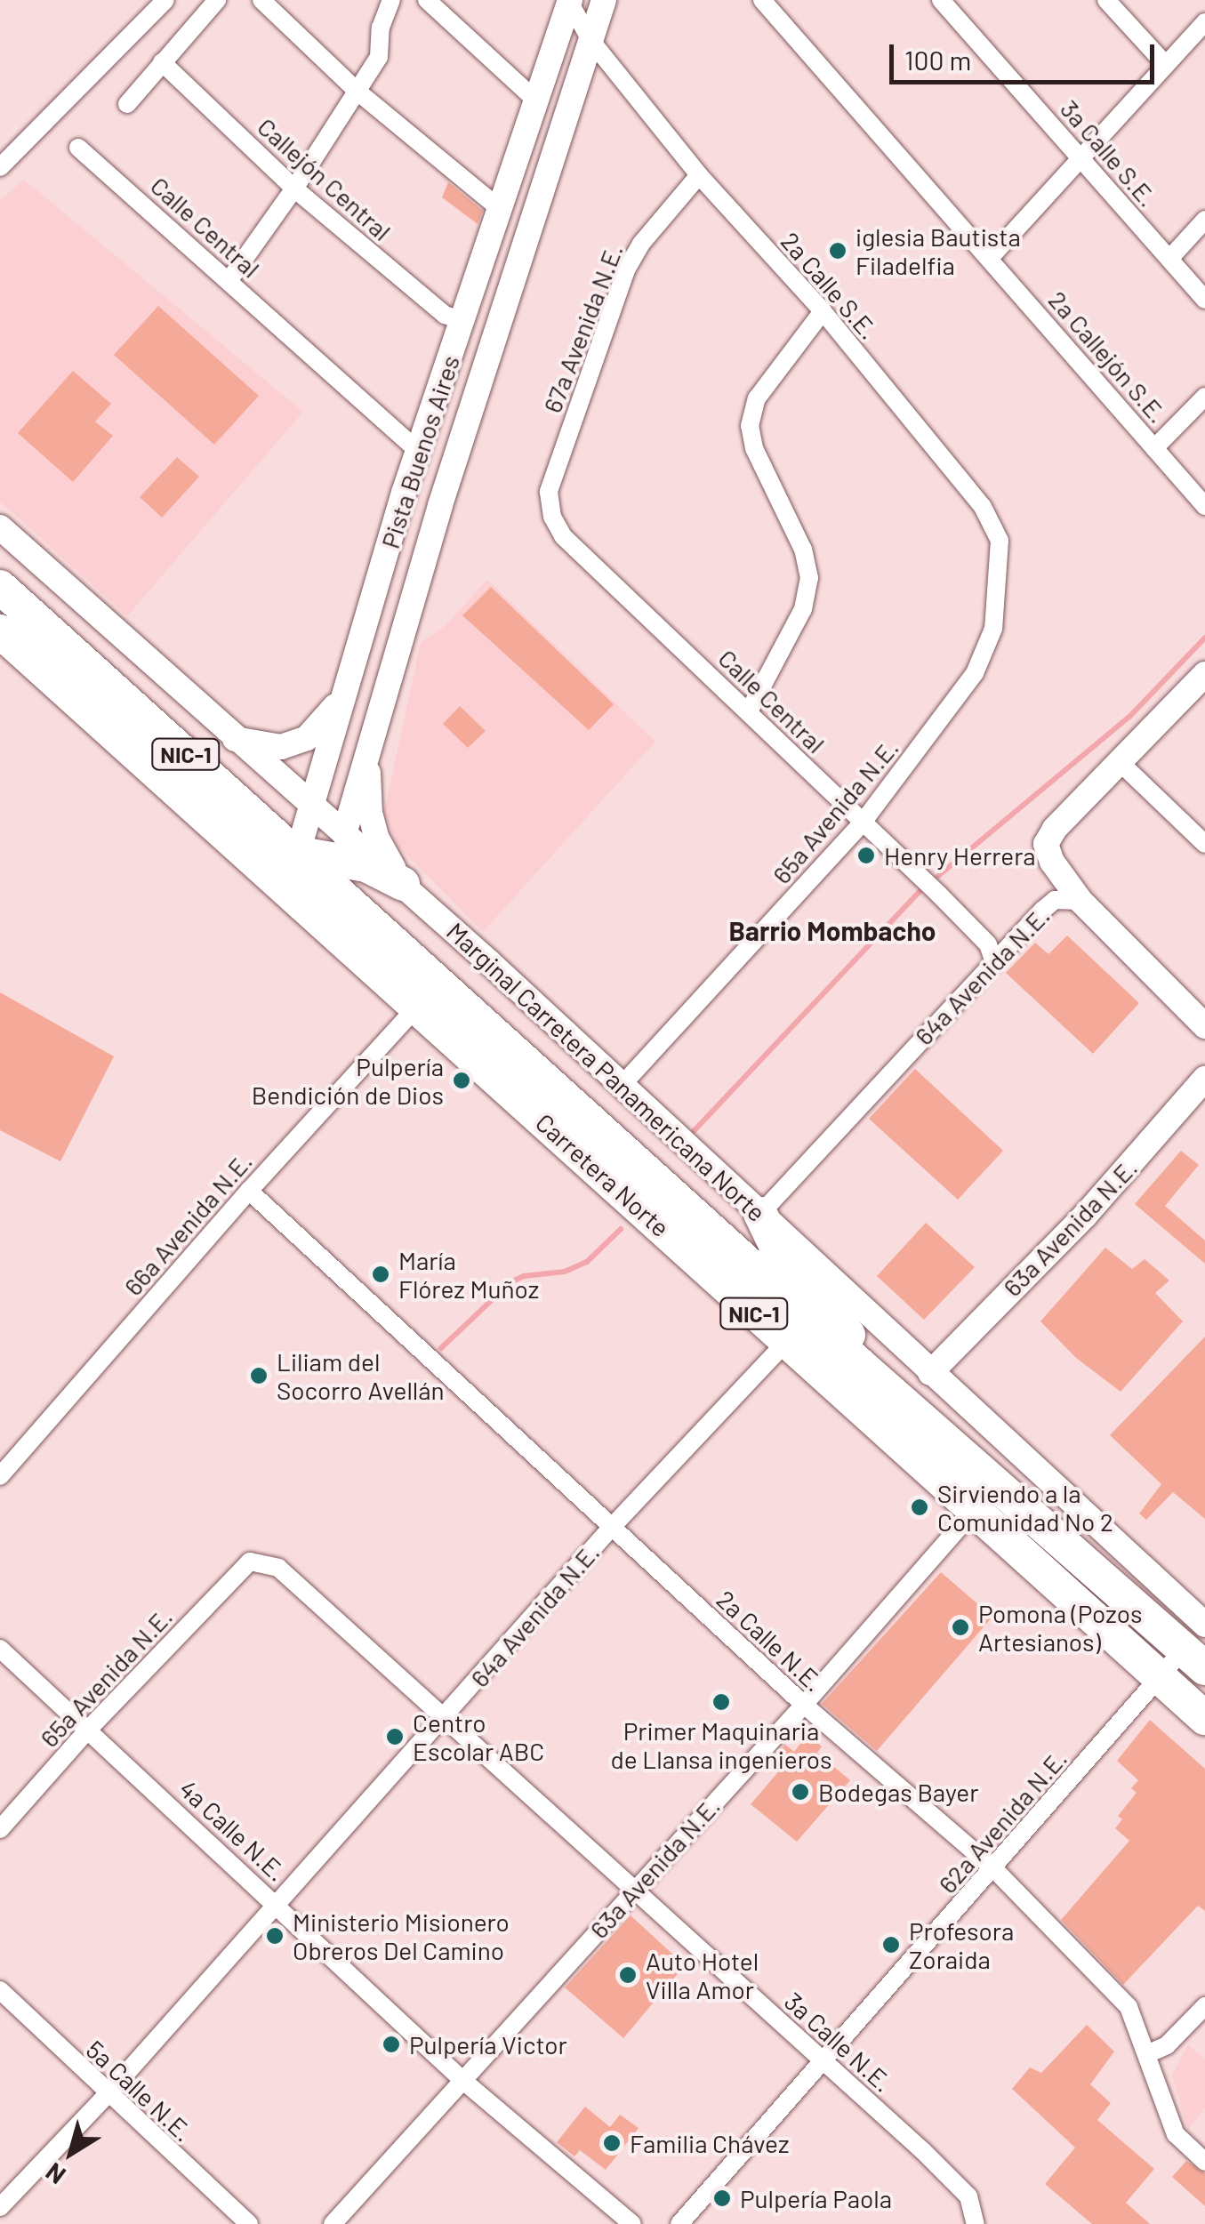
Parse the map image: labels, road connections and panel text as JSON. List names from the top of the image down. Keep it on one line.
{"streets":{"highway":["NIC-1","Carretera Norte"],"street":["3a Calle S.E.","Callejón Central","Calle Central","2a Calle S.E.","67a Avenida N.E.","2a Callejón S.E.","Pista Buenos Aires","65a Avenida N.E.","64a Avenida N.E.","Marginal Carretera Panamericana Norte","66a Avenida N.E.","63a Avenida N.E.","2a Calle N.E.","62a Avenida N.E.","4a Calle N.E.","3a Calle N.E.","5a Calle N.E."]},"crossings":[["Callejón Central","Pista Buenos Aires"],["Calle Central","67a Avenida N.E."],["Calle Central","Pista Buenos Aires"],["Calle Central","65a Avenida N.E."],["Calle Central","64a Avenida N.E."],["2a Calle S.E.","67a Avenida N.E."],["2a Calle S.E.","Pista Buenos Aires"],["2a Calle S.E.","65a Avenida N.E."],["Pista Buenos Aires","Marginal Carretera Panamericana Norte"],["Pista Buenos Aires","Carretera Norte"],["65a Avenida N.E.","Marginal Carretera Panamericana Norte"],["65a Avenida N.E.","4a Calle N.E."],["65a Avenida N.E.","3a Calle N.E."],["64a Avenida N.E.","Marginal Carretera Panamericana Norte"],["64a Avenida N.E.","Carretera Norte"],["64a Avenida N.E.","2a Calle N.E."],["64a Avenida N.E.","4a Calle N.E."],["64a Avenida N.E.","3a Calle N.E."],["64a Avenida N.E.","5a Calle N.E."],["Marginal Carretera Panamericana Norte","Carretera Norte"],["Marginal Carretera Panamericana Norte","63a Avenida N.E."],["Marginal Carretera Panamericana Norte","62a Avenida N.E."],["Carretera Norte","66a Avenida N.E."],["Carretera Norte","63a Avenida N.E."],["Carretera Norte","62a Avenida N.E."],["66a Avenida N.E.","2a Calle N.E."],["63a Avenida N.E.","2a Calle N.E."],["63a Avenida N.E.","4a Calle N.E."],["63a Avenida N.E.","3a Calle N.E."],["2a Calle N.E.","62a Avenida N.E."],["62a Avenida N.E.","3a Calle N.E."]],"districts":["Barrio Mombacho"],"places":["iglesia Bautista Filadelfia","Henry Herrera","Pulpería Bendición de Dios","María Flórez Muñoz","Liliam del Socorro Avellán","Sirviendo a la Comunidad No 2","Pomona (Pozos Artesianos)","Primer Maquinaria de Llansa ingenieros","Centro Escolar ABC","Bodegas Bayer","Ministerio Misionero Obreros Del Camino","Profesora Zoraida","Auto Hotel Villa Amor","Pulpería Victor","Familia Chávez","Pulpería Paola"],"scale_bar":"100 m","north":"bottom left"}
